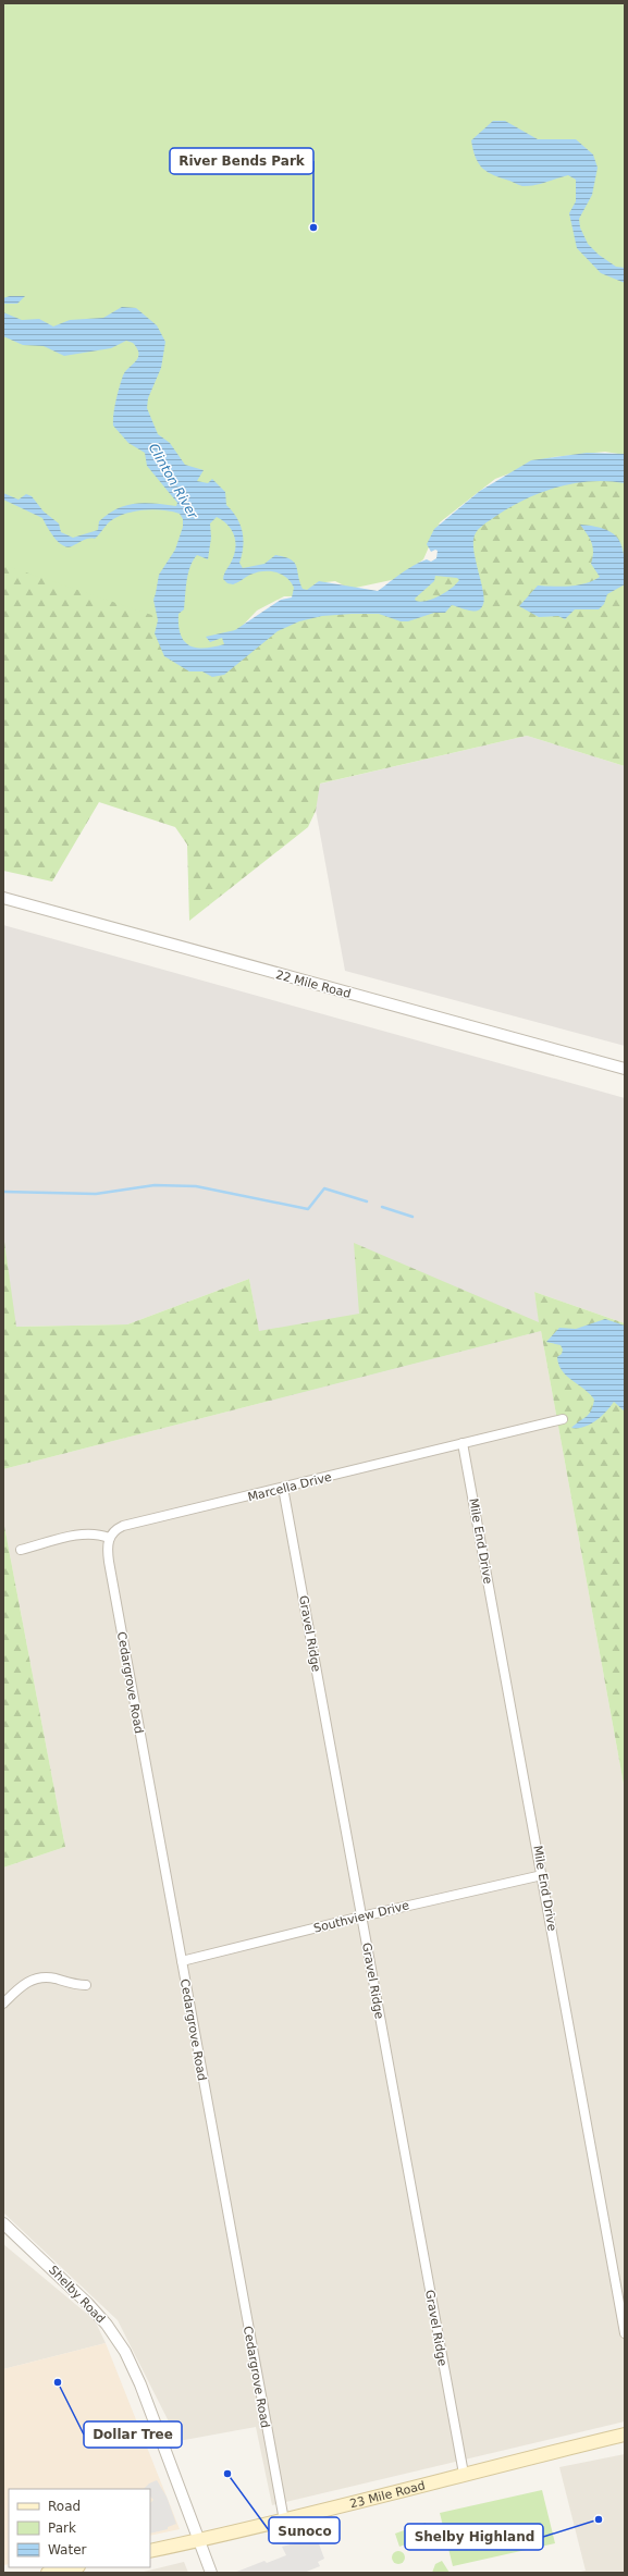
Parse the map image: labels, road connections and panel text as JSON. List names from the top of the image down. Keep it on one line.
{"streets":{"main road":["23 Mile Road"],"street":["22 Mile Road","Marcella Drive","Mile End Drive","Gravel Ridge","Cedargrove Road","Southview Drive","Shelby Road"]},"crossings":[["Marcella Drive","Mile End Drive"],["Marcella Drive","Gravel Ridge"],["Marcella Drive","Cedargrove Road"],["Mile End Drive","Southview Drive"],["Gravel Ridge","Southview Drive"],["Gravel Ridge","23 Mile Road"],["Cedargrove Road","Southview Drive"],["Cedargrove Road","23 Mile Road"],["Shelby Road","23 Mile Road"]],"water":["Clinton River"],"places":["River Bends Park","Dollar Tree","Sunoco","Shelby Highland"],"legend":["Road","Park","Water"]}
